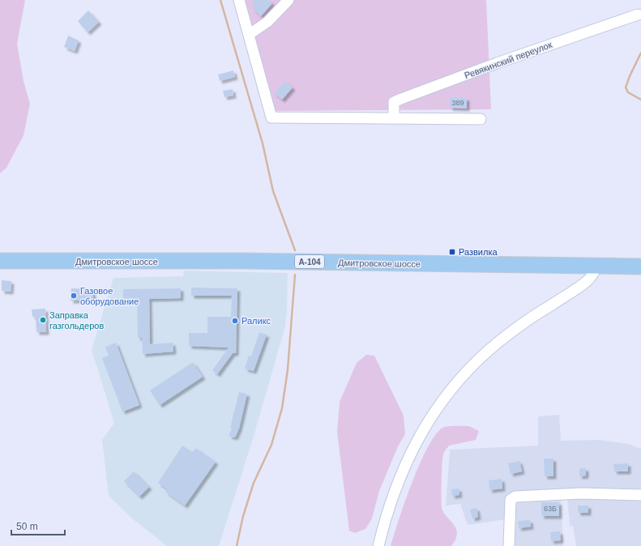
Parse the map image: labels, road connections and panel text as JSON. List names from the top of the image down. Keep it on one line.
{"streets":{"highway":["Дмитровское шоссе","А-104"],"street":["Ревякинский переулок"]},"places":{"transit":["Развилка"],"other":["Газовое оборудование","Заправка газгольдеров","Раликс"]},"house_numbers":["389","63Б"],"scale_bar":"50 m"}
